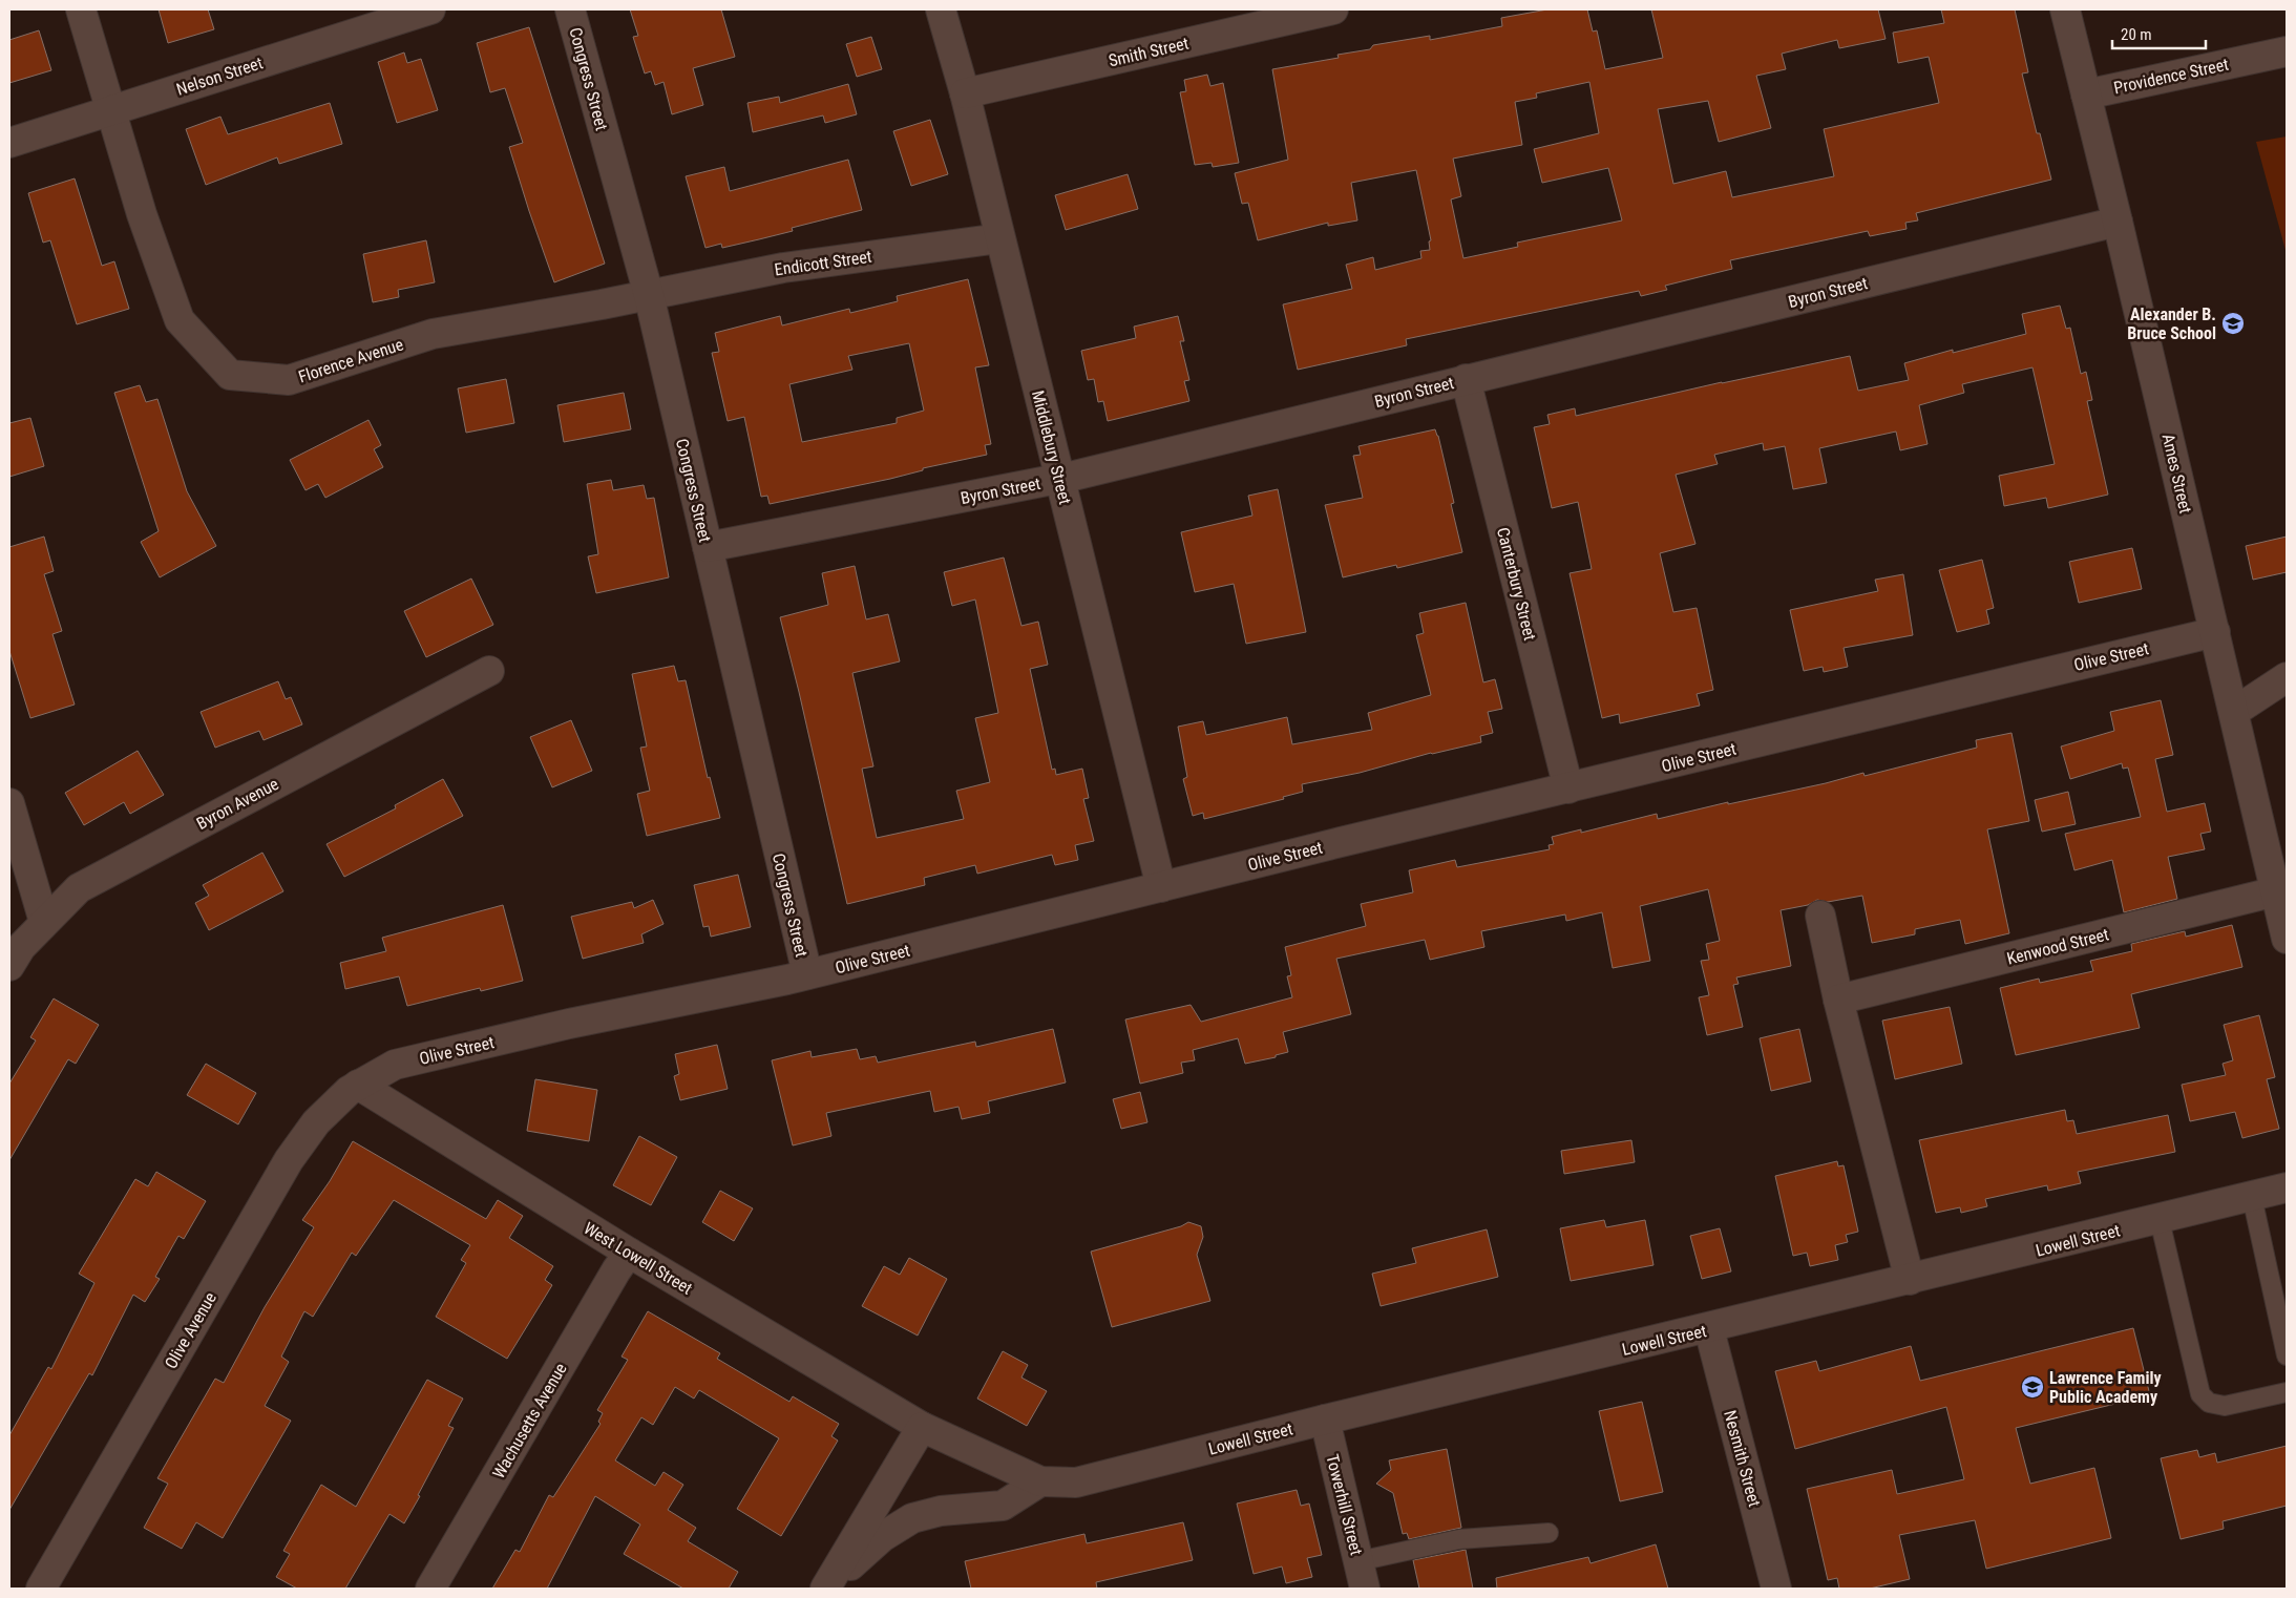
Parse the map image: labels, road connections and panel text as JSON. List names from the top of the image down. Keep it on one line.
{"streets":{"street":["Smith Street","Nelson Street","Providence Street","Congress Street","Endicott Street","Byron Street","Florence Avenue","Middlebury Street","Ames Street","Canterbury Street","Olive Street","Byron Avenue","Kenwood Street","Lowell Street","West Lowell Street","Olive Avenue","Wachusetts Avenue","Nesmith Street","Towerhill Street"]},"crossings":[["Smith Street","Middlebury Street"],["Nelson Street","Florence Avenue"],["Providence Street","Ames Street"],["Congress Street","Endicott Street"],["Congress Street","Byron Street"],["Congress Street","Florence Avenue"],["Congress Street","Olive Street"],["Endicott Street","Florence Avenue"],["Endicott Street","Middlebury Street"],["Byron Street","Middlebury Street"],["Byron Street","Ames Street"],["Byron Street","Canterbury Street"],["Middlebury Street","Olive Street"],["Ames Street","Olive Street"],["Ames Street","Kenwood Street"],["Canterbury Street","Olive Street"],["Olive Street","West Lowell Street"],["Olive Street","Olive Avenue"],["Lowell Street","West Lowell Street"],["Lowell Street","Nesmith Street"],["Lowell Street","Towerhill Street"],["West Lowell Street","Olive Avenue"],["West Lowell Street","Wachusetts Avenue"]],"places":{"school or university":["Alexander B. Bruce School","Lawrence Family Public Academy"]},"scale_bar":"20 m"}
